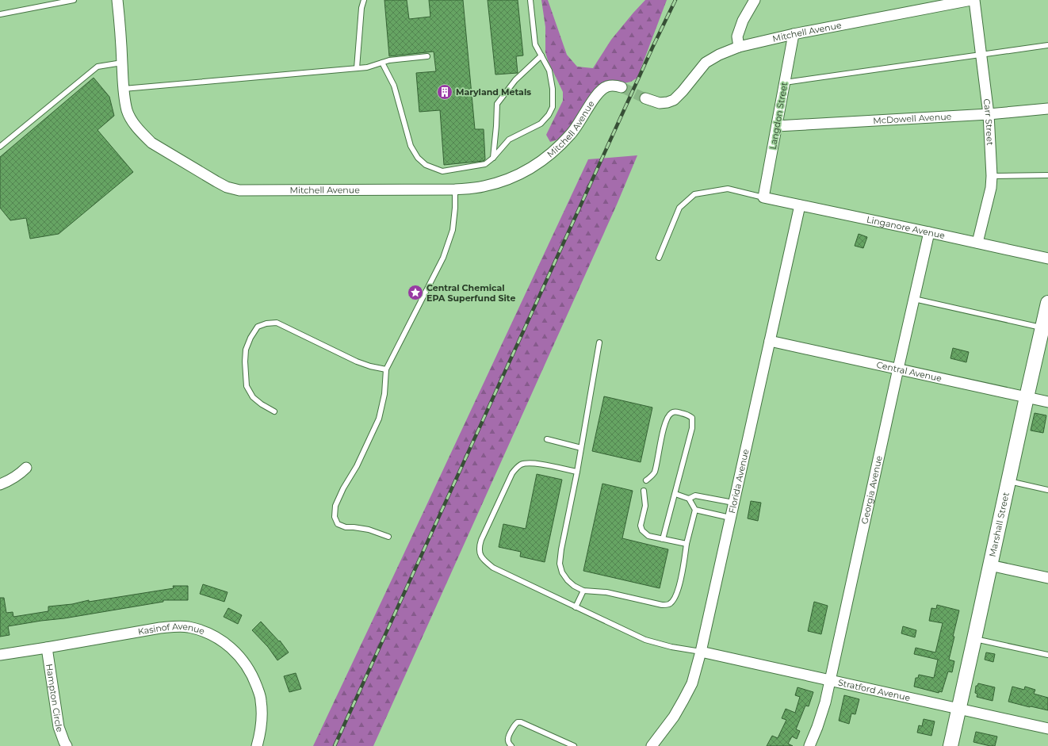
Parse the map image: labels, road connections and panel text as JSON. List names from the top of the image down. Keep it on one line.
{"streets":{"street":["Mitchell Avenue","Langdon Street","McDowell Avenue","Carr Street","Linganore Avenue","Central Avenue","Florida Avenue","Georgia Avenue","Marshall Street","Kasinof Avenue","Stratford Avenue","Hampton Circle"]},"crossings":[["Mitchell Avenue","Langdon Street"],["Langdon Street","McDowell Avenue"],["Langdon Street","Linganore Avenue"],["McDowell Avenue","Carr Street"],["Carr Street","Linganore Avenue"],["Linganore Avenue","Florida Avenue"],["Linganore Avenue","Georgia Avenue"],["Central Avenue","Florida Avenue"],["Central Avenue","Georgia Avenue"],["Central Avenue","Marshall Street"],["Florida Avenue","Stratford Avenue"],["Georgia Avenue","Stratford Avenue"],["Marshall Street","Stratford Avenue"],["Kasinof Avenue","Hampton Circle"]],"places":{"building":["Maryland Metals"],"place":["Central Chemical EPA Superfund Site"]}}
